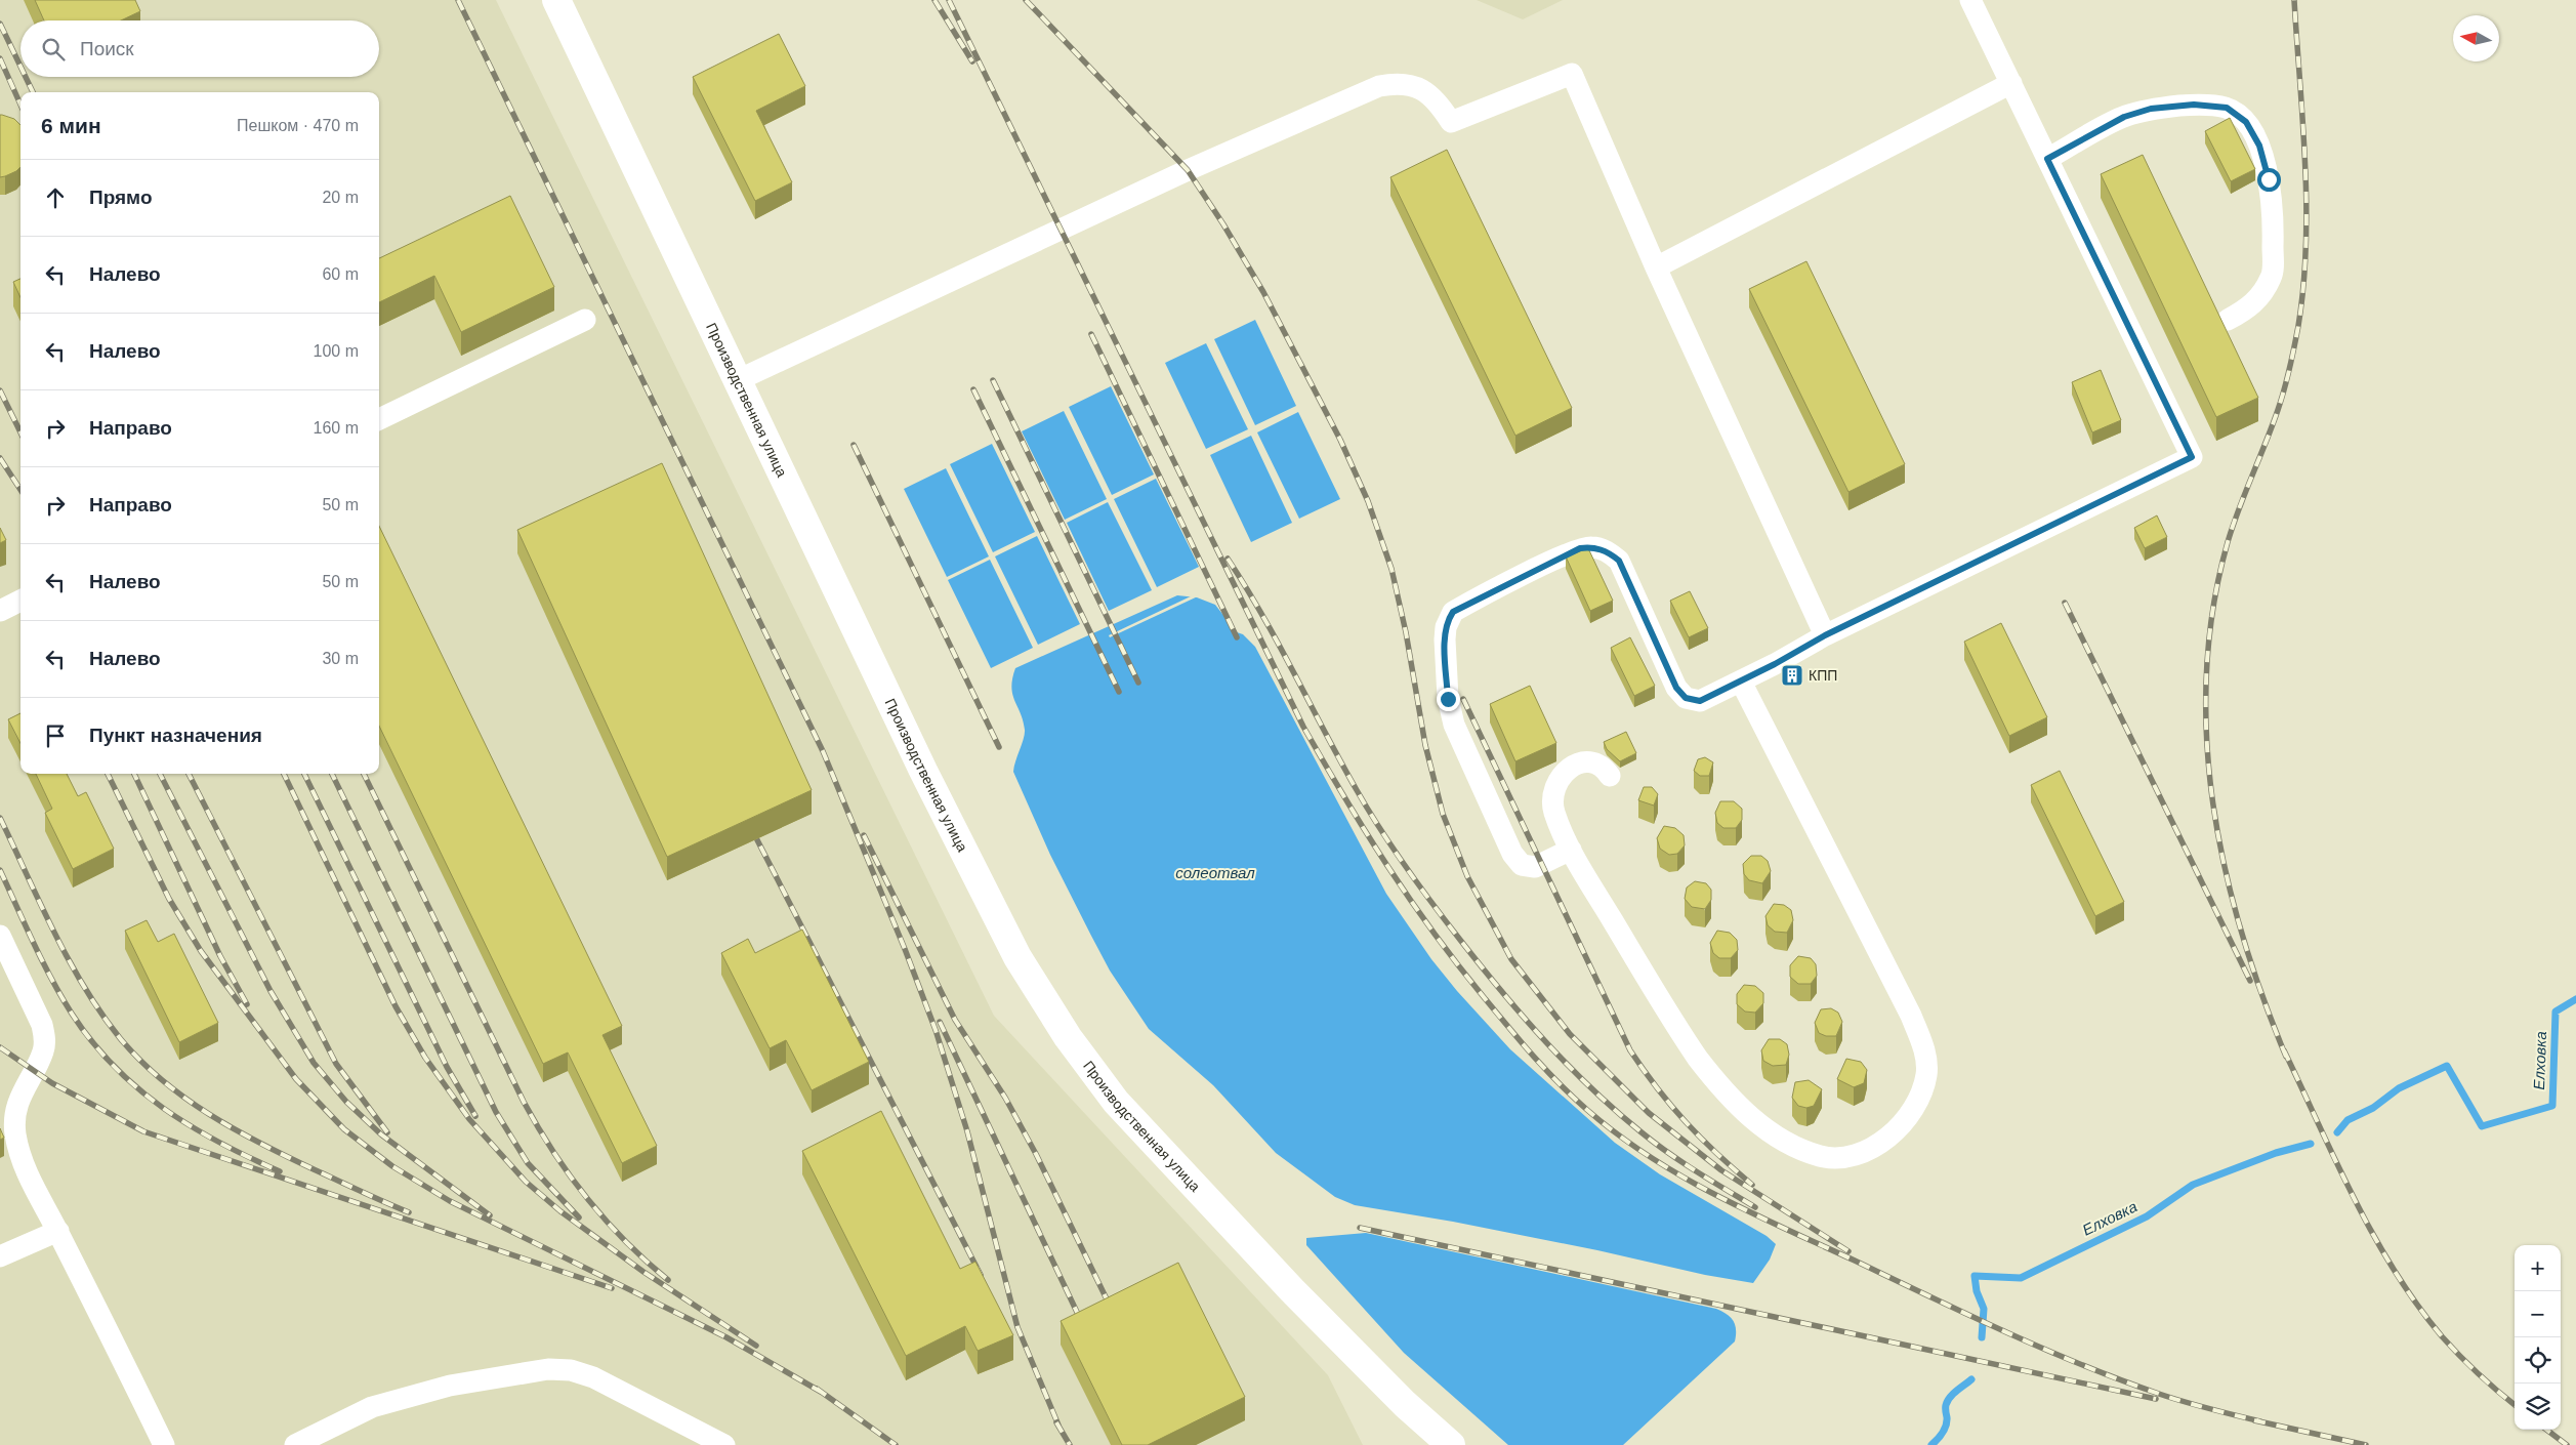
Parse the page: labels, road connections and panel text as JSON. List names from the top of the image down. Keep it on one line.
{"streets":{"main road":["Производственная улица"]},"water":["солеотвал","Елховка"],"places":{"building":["КПП"]},"north":"left","page":{"search":"Поиск","heading":["6 мин","Пешком · 470 m"],"list":[["Прямо","20 m"],["Налево","60 m"],["Налево","100 m"],["Направо","160 m"],["Направо","50 m"],["Налево","50 m"],["Налево","30 m"],"Пункт назначения"],"map_buttons":["+","−"]}}
